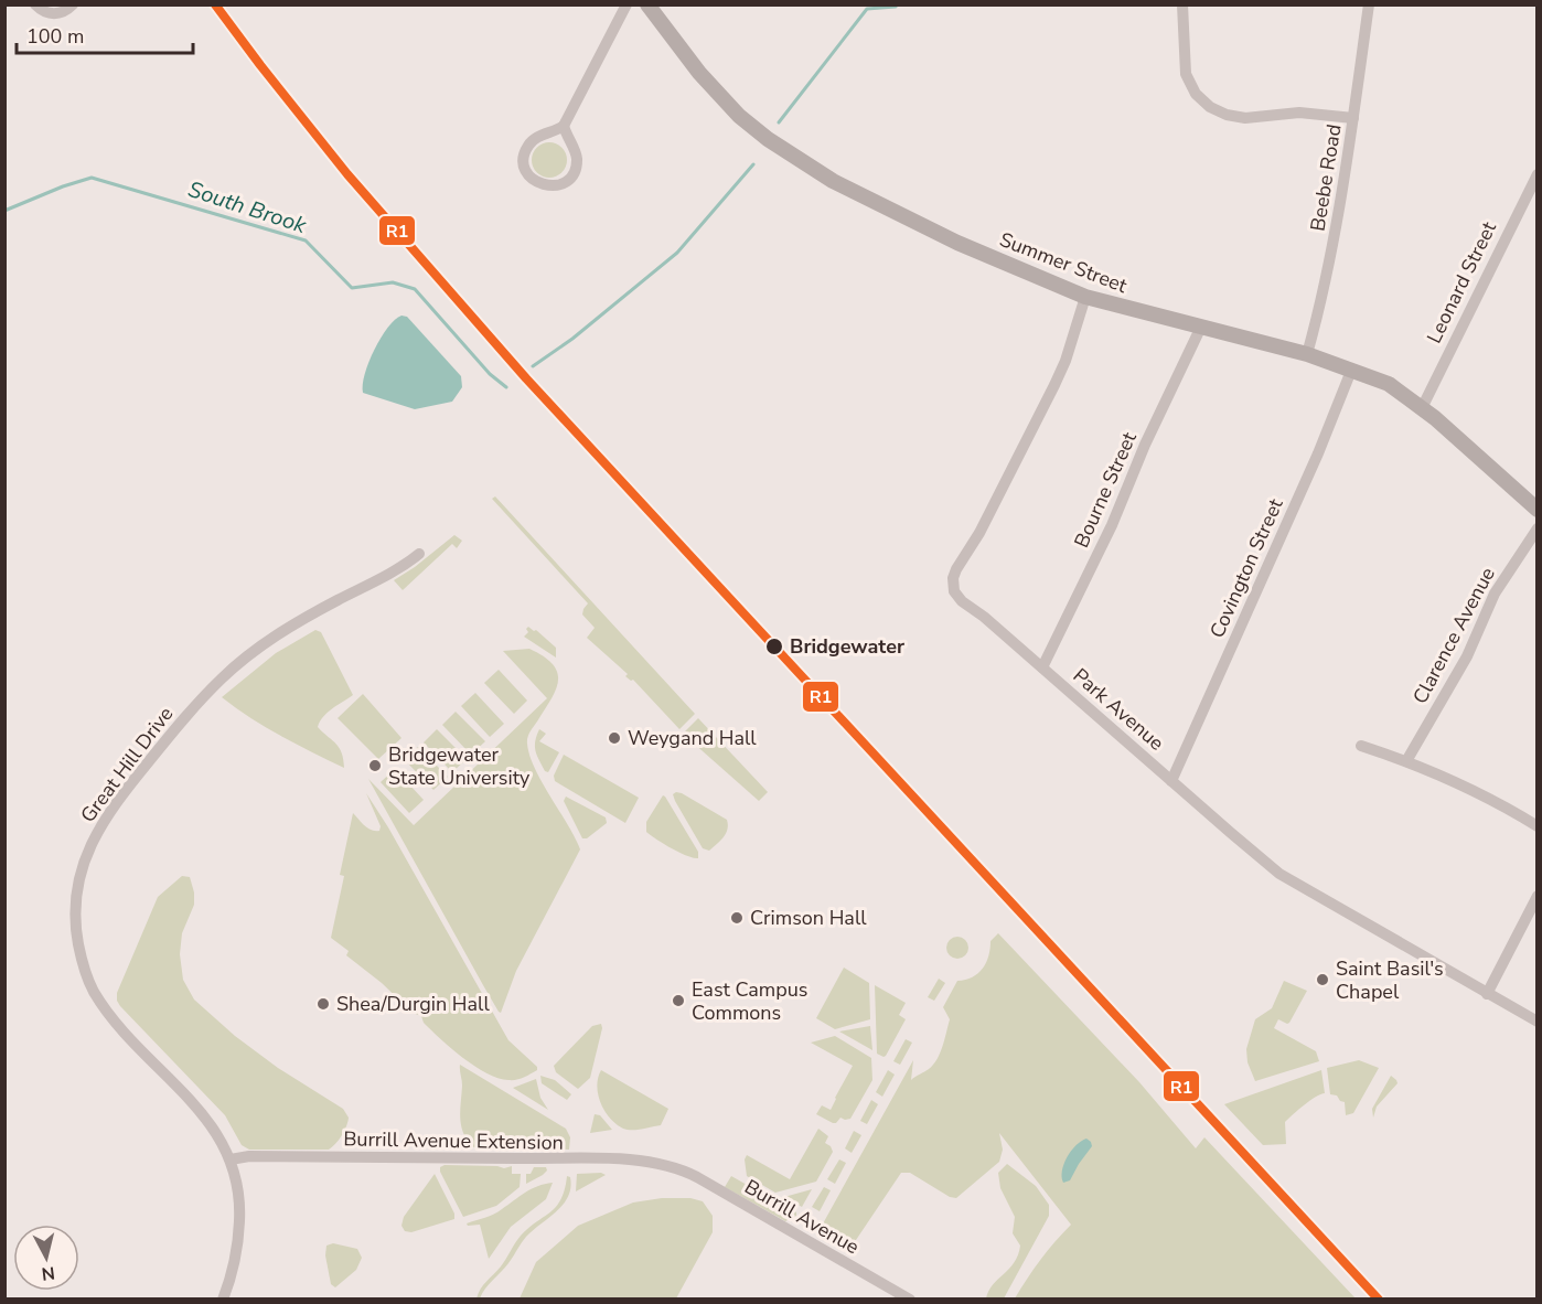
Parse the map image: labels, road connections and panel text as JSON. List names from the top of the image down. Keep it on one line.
{"streets":{"main road":["Summer Street"],"street":["Beebe Road","Leonard Street","Bourne Street","Covington Street","Clarence Avenue","Park Avenue","Great Hill Drive","Burrill Avenue Extension","Burrill Avenue"]},"crossings":[["Beebe Road","Summer Street"],["Summer Street","Leonard Street"],["Summer Street","Bourne Street"],["Summer Street","Covington Street"],["Summer Street","Park Avenue"],["Bourne Street","Park Avenue"],["Covington Street","Park Avenue"],["Great Hill Drive","Burrill Avenue Extension"],["Burrill Avenue Extension","Burrill Avenue"]],"water":["South Brook"],"places":["Bridgewater","Weygand Hall","Bridgewater State University","Crimson Hall","Saint Basil's Chapel","East Campus Commons","Shea/Durgin Hall"],"lines":["transit line R1"],"scale_bar":"100 m","north":"bottom"}
